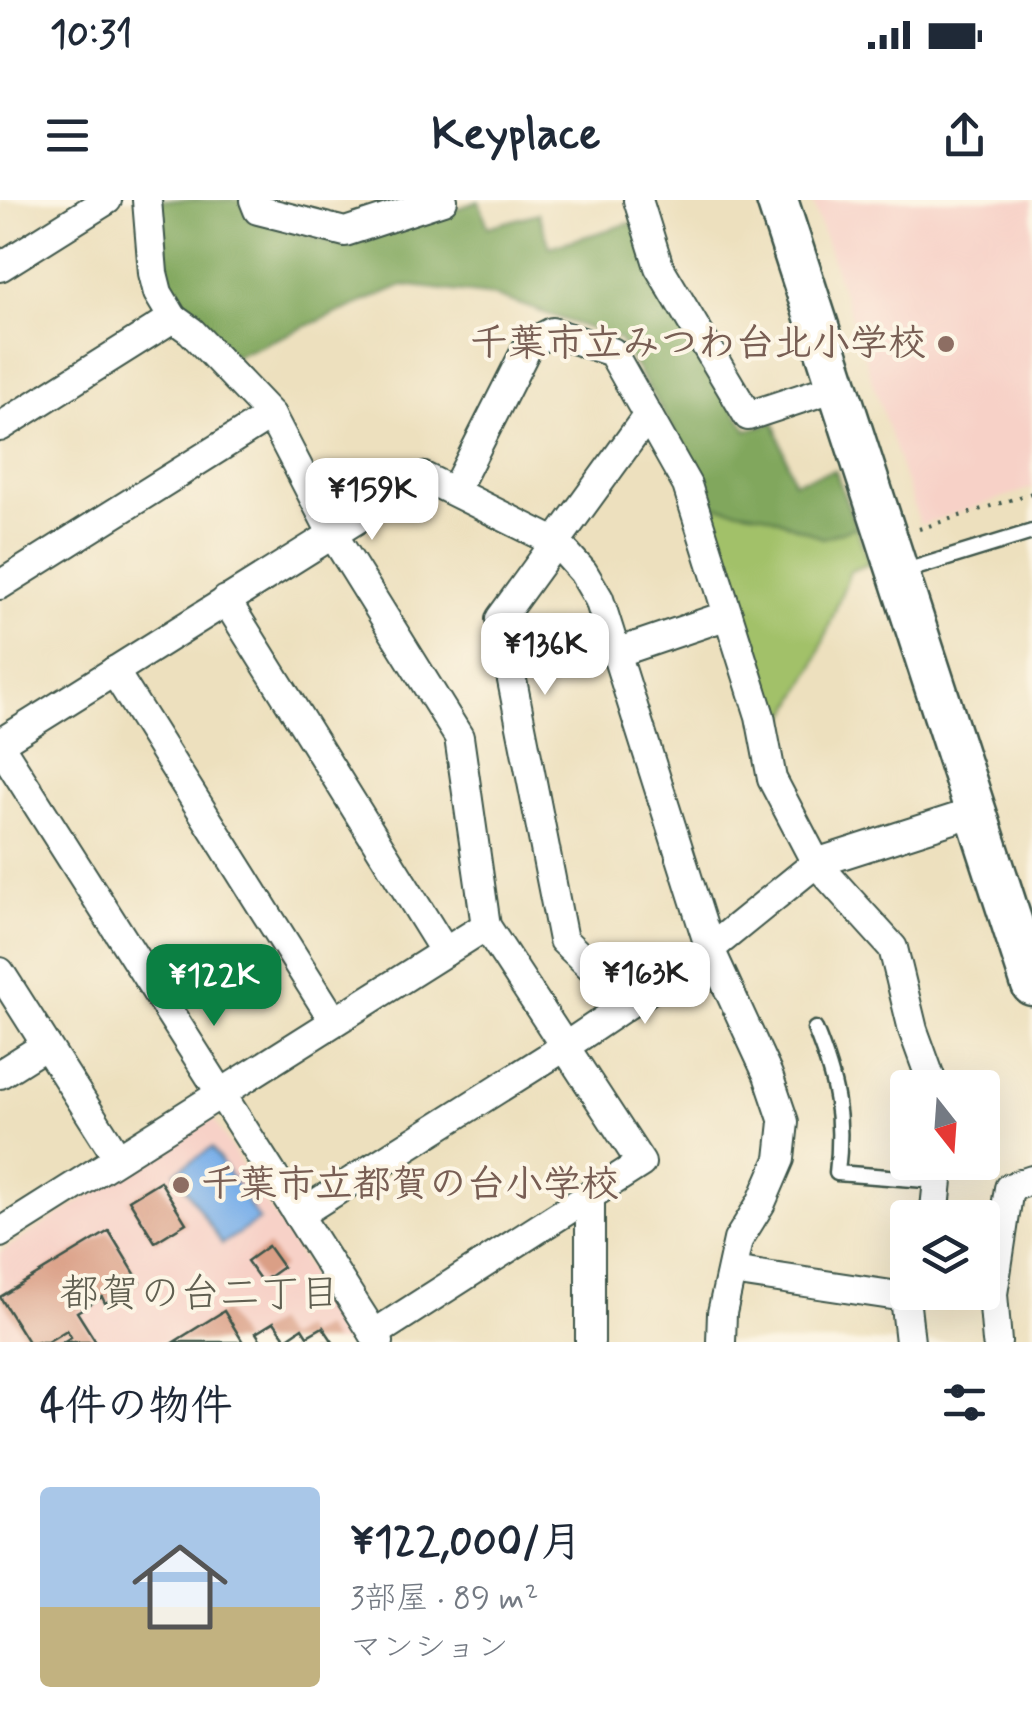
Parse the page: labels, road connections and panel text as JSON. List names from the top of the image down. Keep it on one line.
{"districts":["都賀の台二丁目"],"places":["千葉市立みつわ台北小学校","千葉市立都賀の台小学校"],"north":"bottom","page":{"status":"10:31","header":"Keyplace","price":["¥159K","¥136K","¥163K","¥122K"],"heading":"4件の物件","list":[{"name":"¥122,000/月","note":"3部屋 · 89 m² · マンション"}]}}
